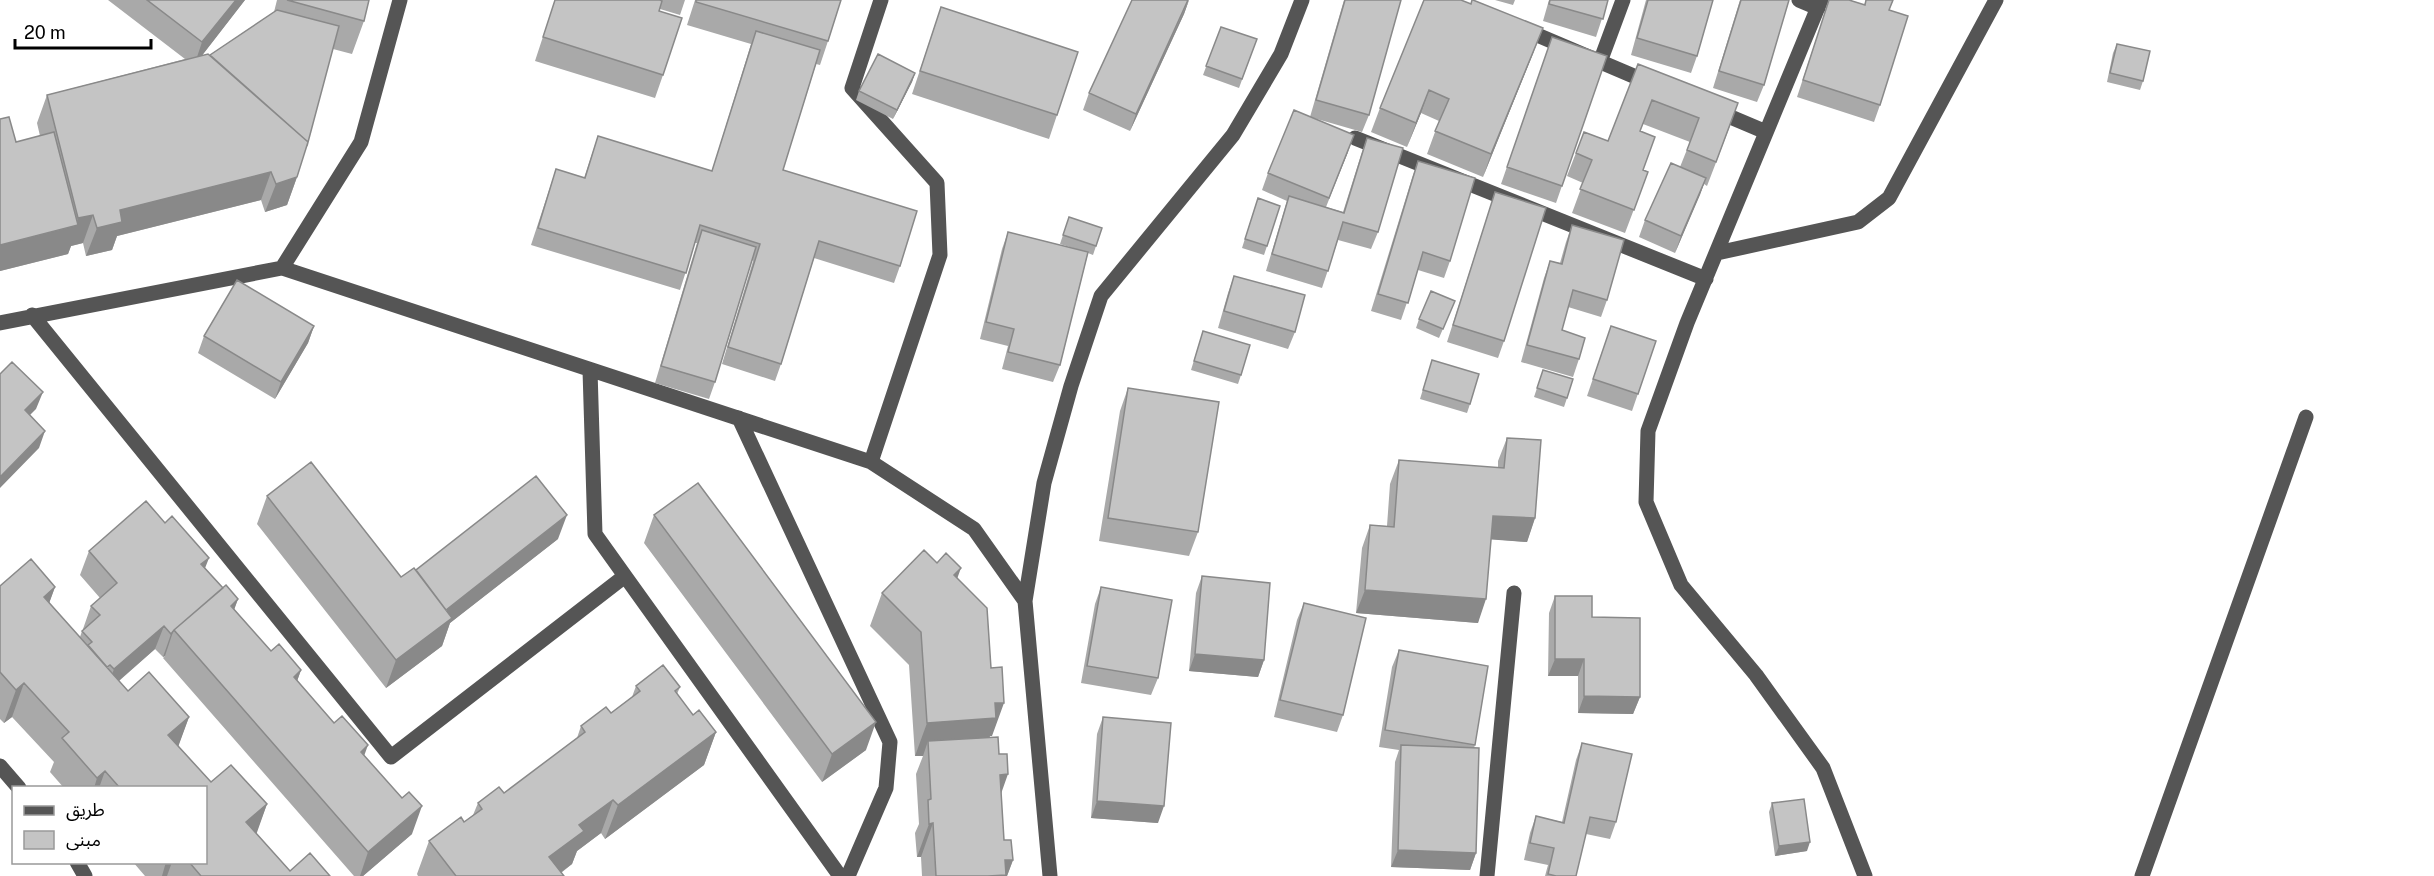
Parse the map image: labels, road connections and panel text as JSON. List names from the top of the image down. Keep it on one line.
{"legend":["طريق","مبنى"],"scale_bar":"20 m"}
